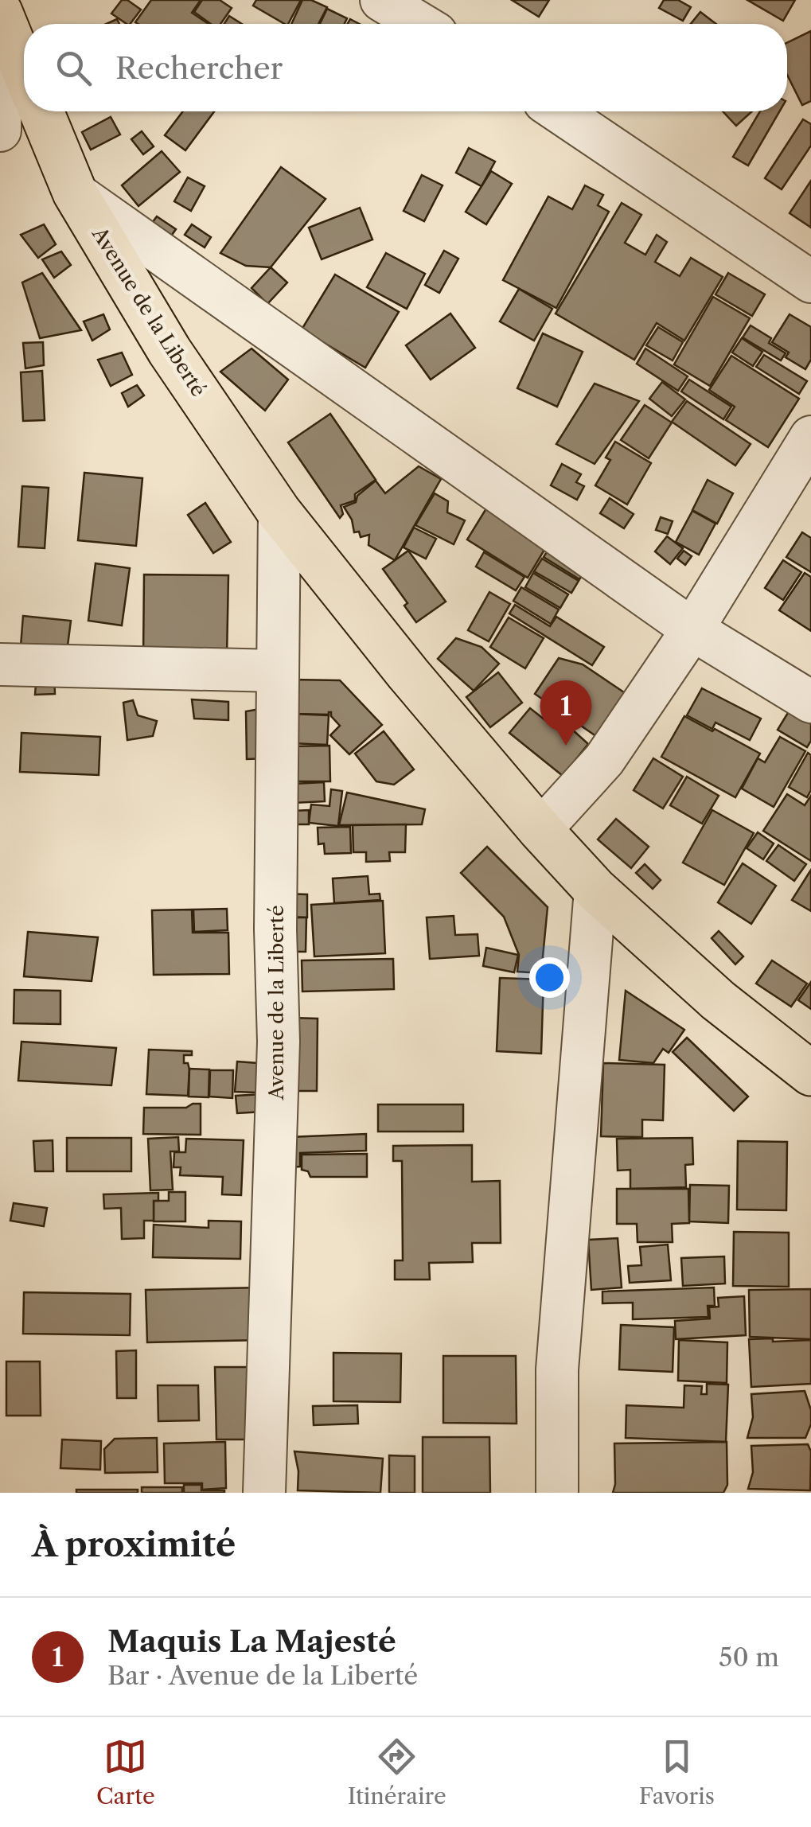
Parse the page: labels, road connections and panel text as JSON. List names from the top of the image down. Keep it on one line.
{"streets":{"main road":["Avenue de la Liberté"]},"page":{"search":"Rechercher","pins":"1","heading":"À proximité","list":[{"mark":"1","name":"Maquis La Majesté","note":"Bar · Avenue de la Liberté","value":"50 m"}],"nav":["Carte","Itinéraire","Favoris"]}}
